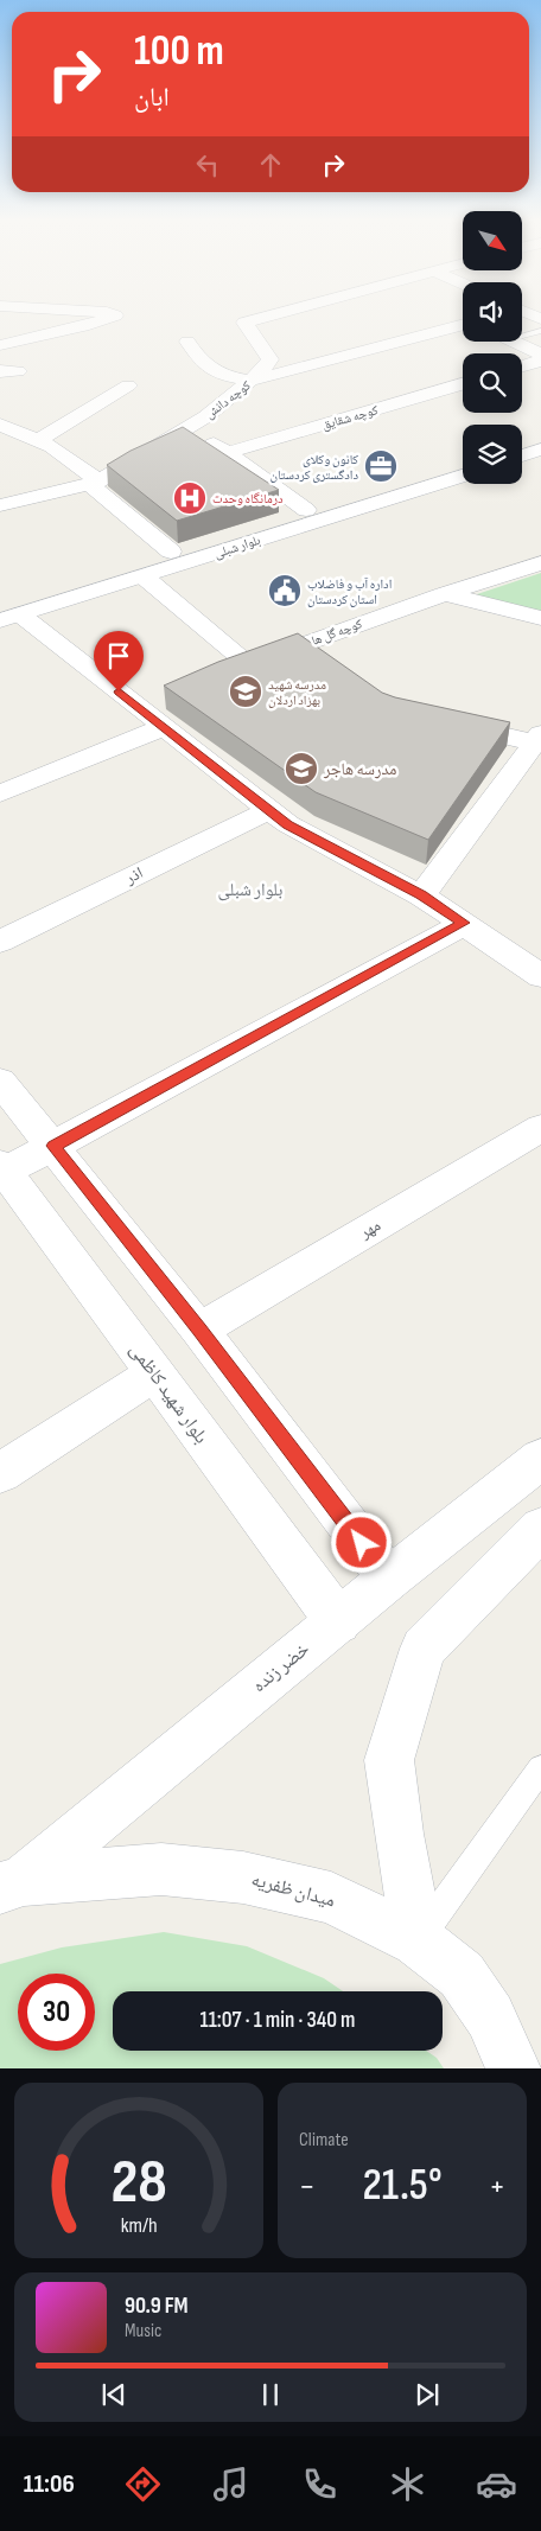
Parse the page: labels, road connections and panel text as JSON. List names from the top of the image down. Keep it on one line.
{"streets":{"street":["کوچه دانش","کوچه شقایق","بلوار شبلی","کوچه گل ها","اذر","مهر","بلوار شهید کاظمی","خضر زنده","میدان ظفریه"]},"crossings":[["بلوار شبلی","کوچه گل ها"],["بلوار شهید کاظمی","خضر زنده"],["خضر زنده","میدان ظفریه"]],"districts":["بلوار شبلی"],"places":{"office":["کانون وکلای دادگستری کردستان"],"hospital":["درمانگاه وحدت"],"public building":["اداره آب و فاضلاب استان کردستان"],"school or university":["مدرسه شهید بهزاد اردلان","مدرسه هاجر"]},"north":"bottom right","page":{"turn":["100 m","ابان"],"limit":"30","trip":"11:07 · 1 min · 340 m","tile":"Climate","heat":["−","21.5°","+"],"song":["90.9 FM","Music"],"tabs":"11:06","gauge":["28","km/h"]}}
